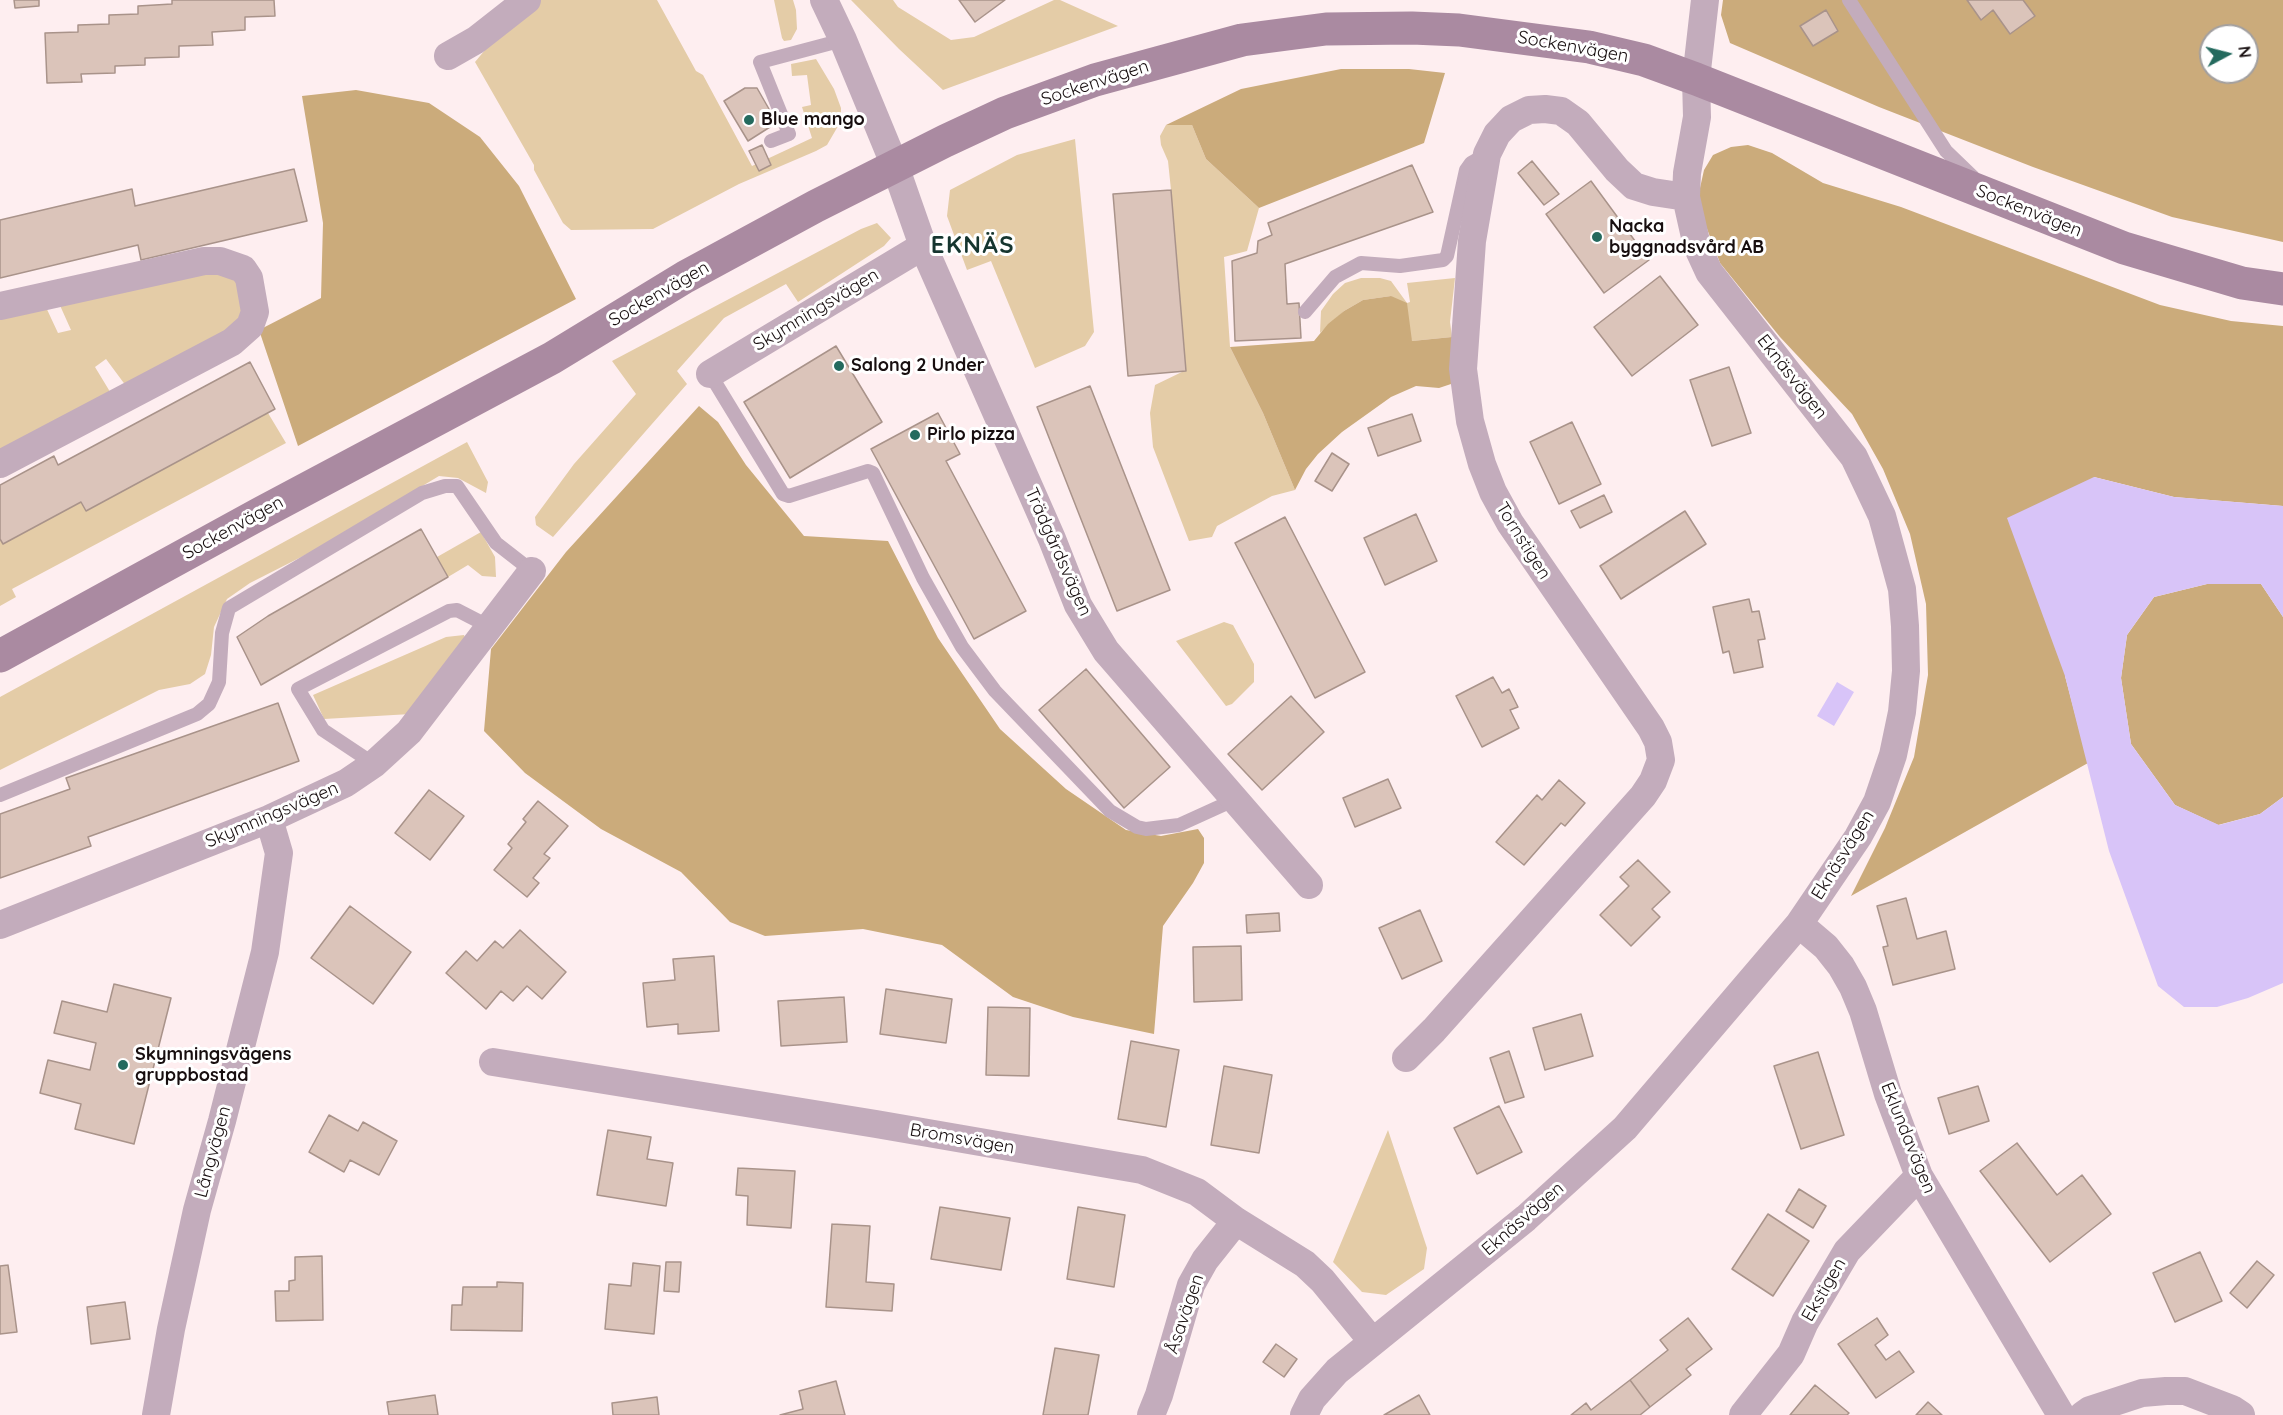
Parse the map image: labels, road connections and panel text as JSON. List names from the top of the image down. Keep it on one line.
{"streets":{"street":["Sockenvägen","Skymningsvägen","Eknäsvägen","Tornstigen","Trädgårdsvägen","Eklundavägen","Bromsvägen","Långvägen","Ekstigen","Åsavägen"]},"crossings":[["Sockenvägen","Eknäsvägen"],["Sockenvägen","Trädgårdsvägen"],["Skymningsvägen","Trädgårdsvägen"],["Skymningsvägen","Långvägen"],["Eknäsvägen","Tornstigen"],["Eknäsvägen","Eklundavägen"],["Eknäsvägen","Bromsvägen"],["Eklundavägen","Ekstigen"],["Bromsvägen","Åsavägen"]],"districts":["EKNÄS"],"places":["Blue mango","Nacka byggnadsvård AB","Salong 2 Under","Pirlo pizza","Skymningsvägens gruppbostad"],"north":"right"}
